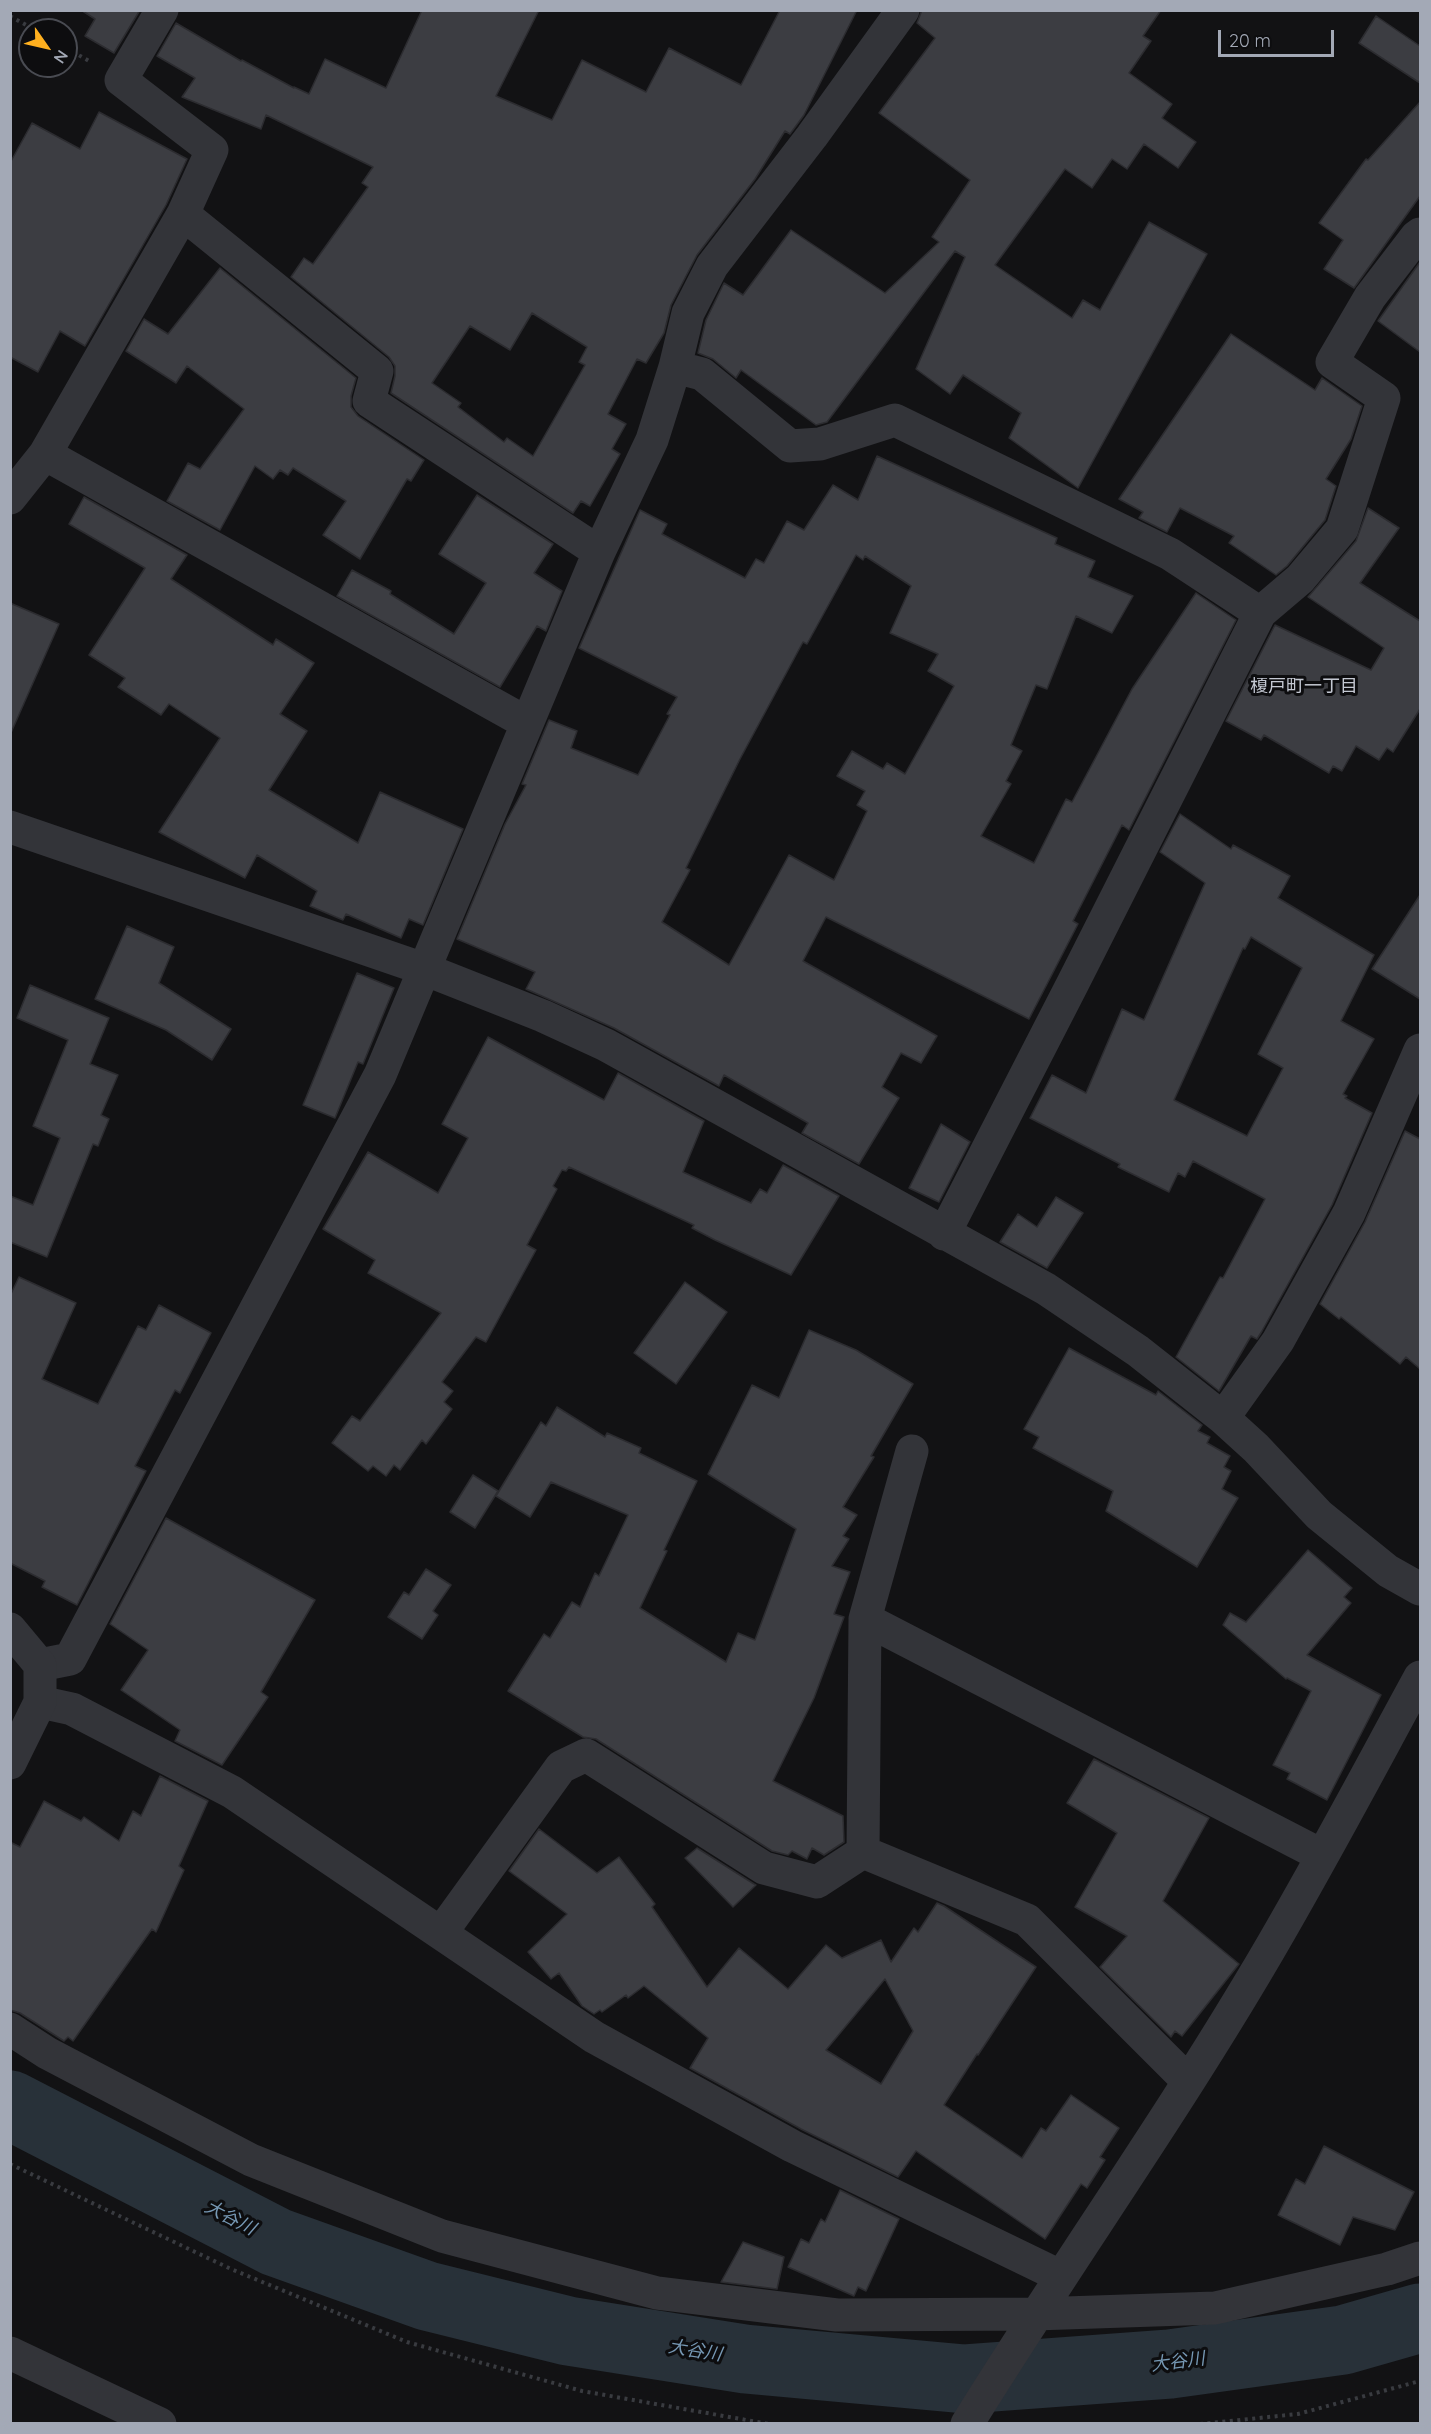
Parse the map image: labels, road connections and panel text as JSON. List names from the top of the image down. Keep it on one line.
{"districts":["榎戸町一丁目"],"water":["大谷川"],"scale_bar":"20 m","north":"bottom right"}
